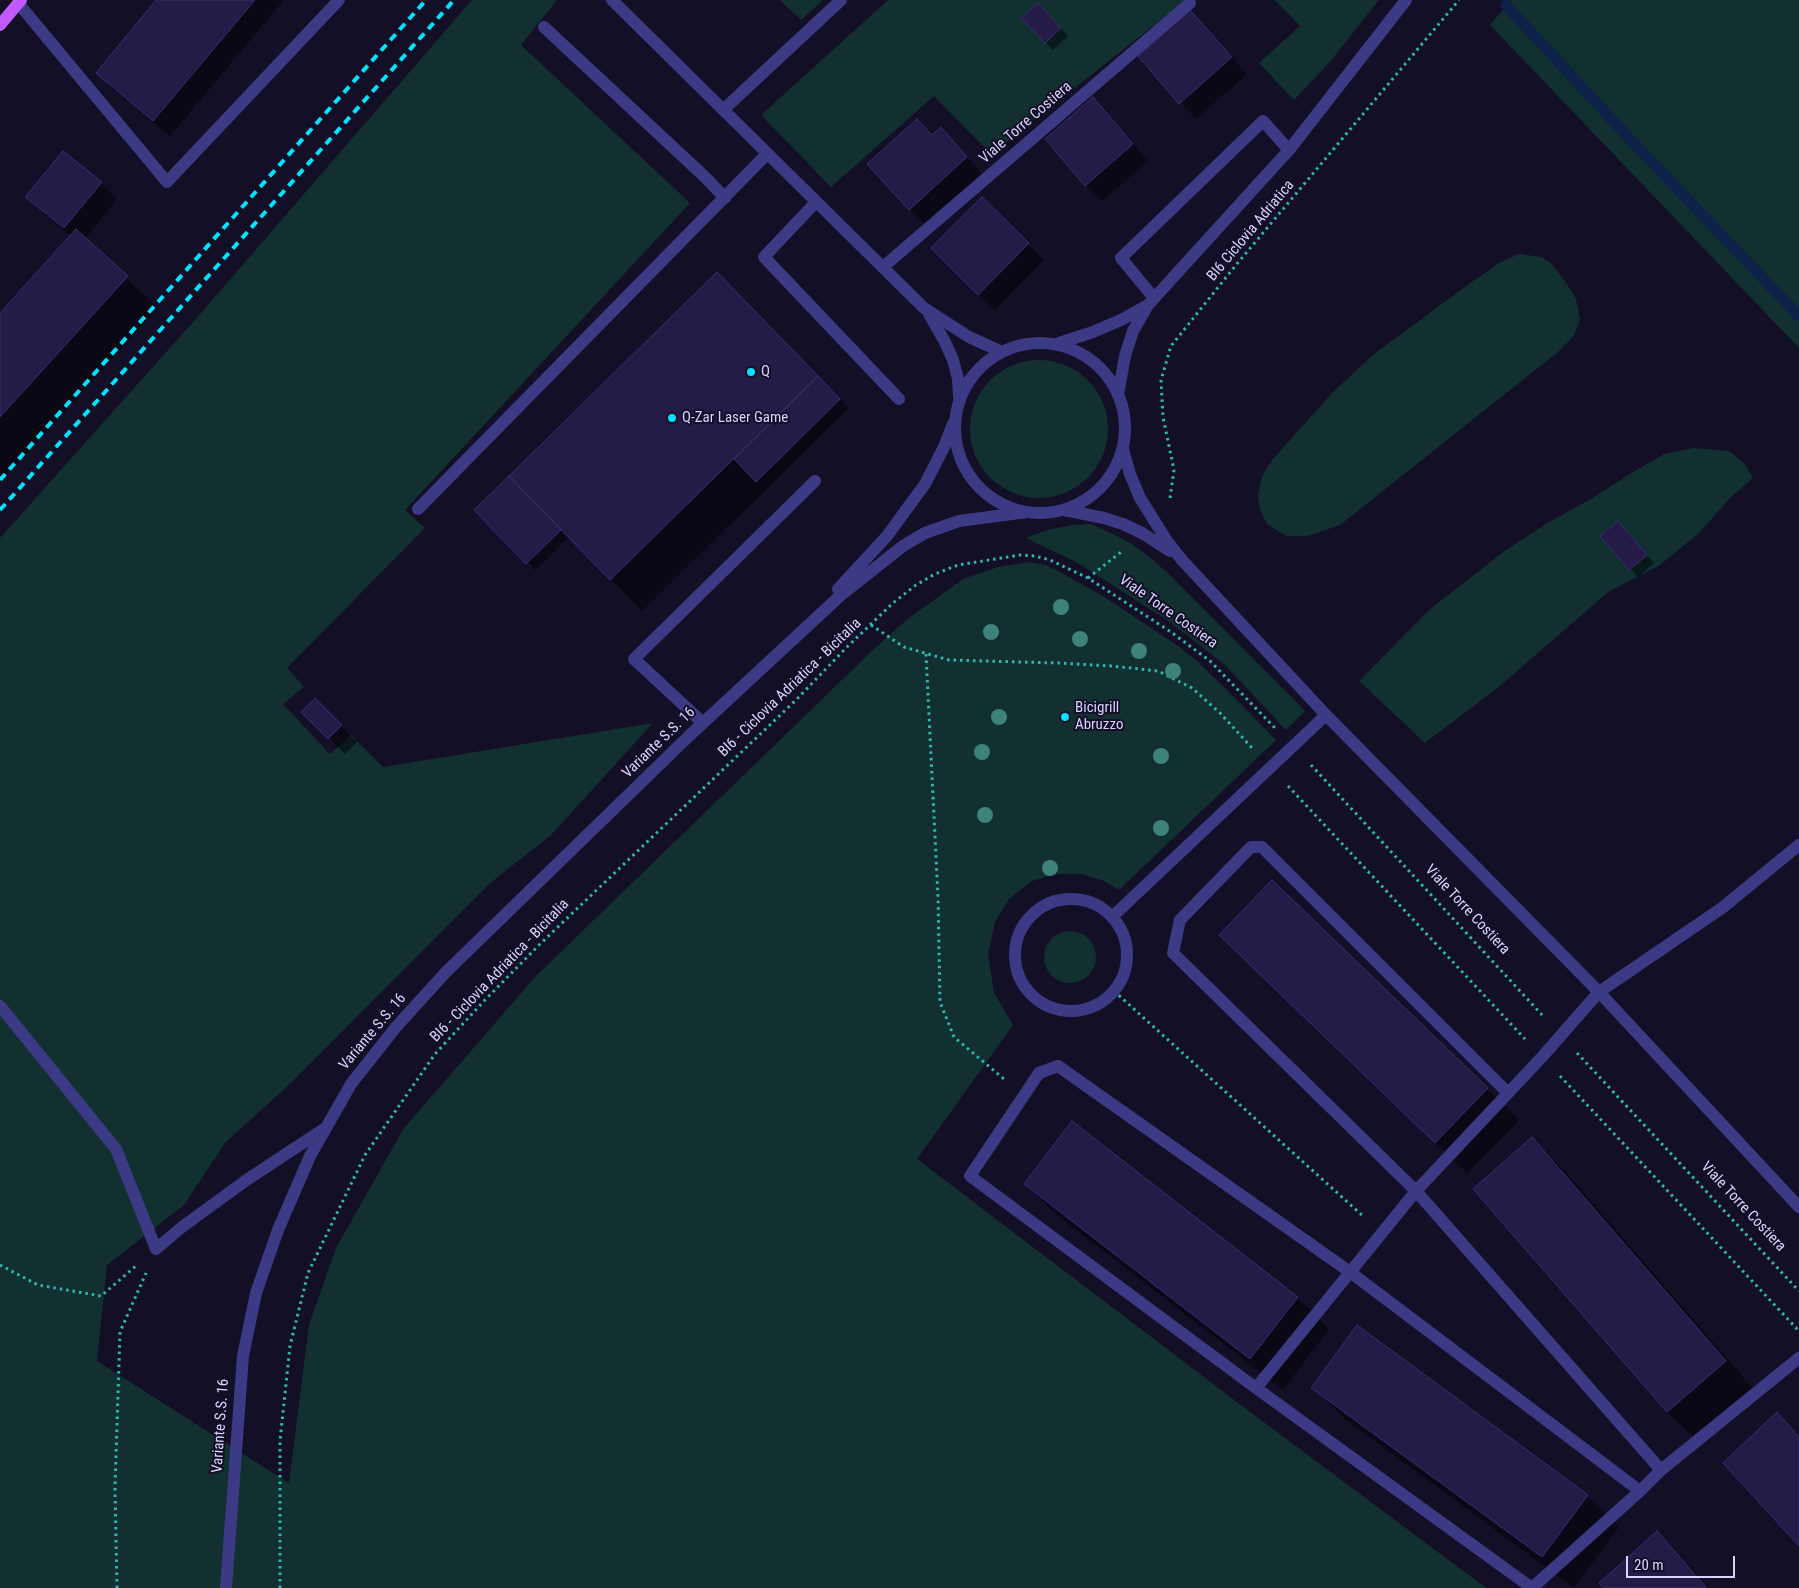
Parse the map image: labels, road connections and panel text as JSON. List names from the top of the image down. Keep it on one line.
{"streets":{"street":["Viale Torre Costiera","Variante S.S. 16"],"path":["BI6 Ciclovia Adriatica","BI6 - Ciclovia Adriatica - Bicitalia"]},"crossings":[["Viale Torre Costiera","BI6 - Ciclovia Adriatica - Bicitalia"]],"places":["Q","Q-Zar Laser Game","Bicigrill Abruzzo"],"scale_bar":"20 m"}
